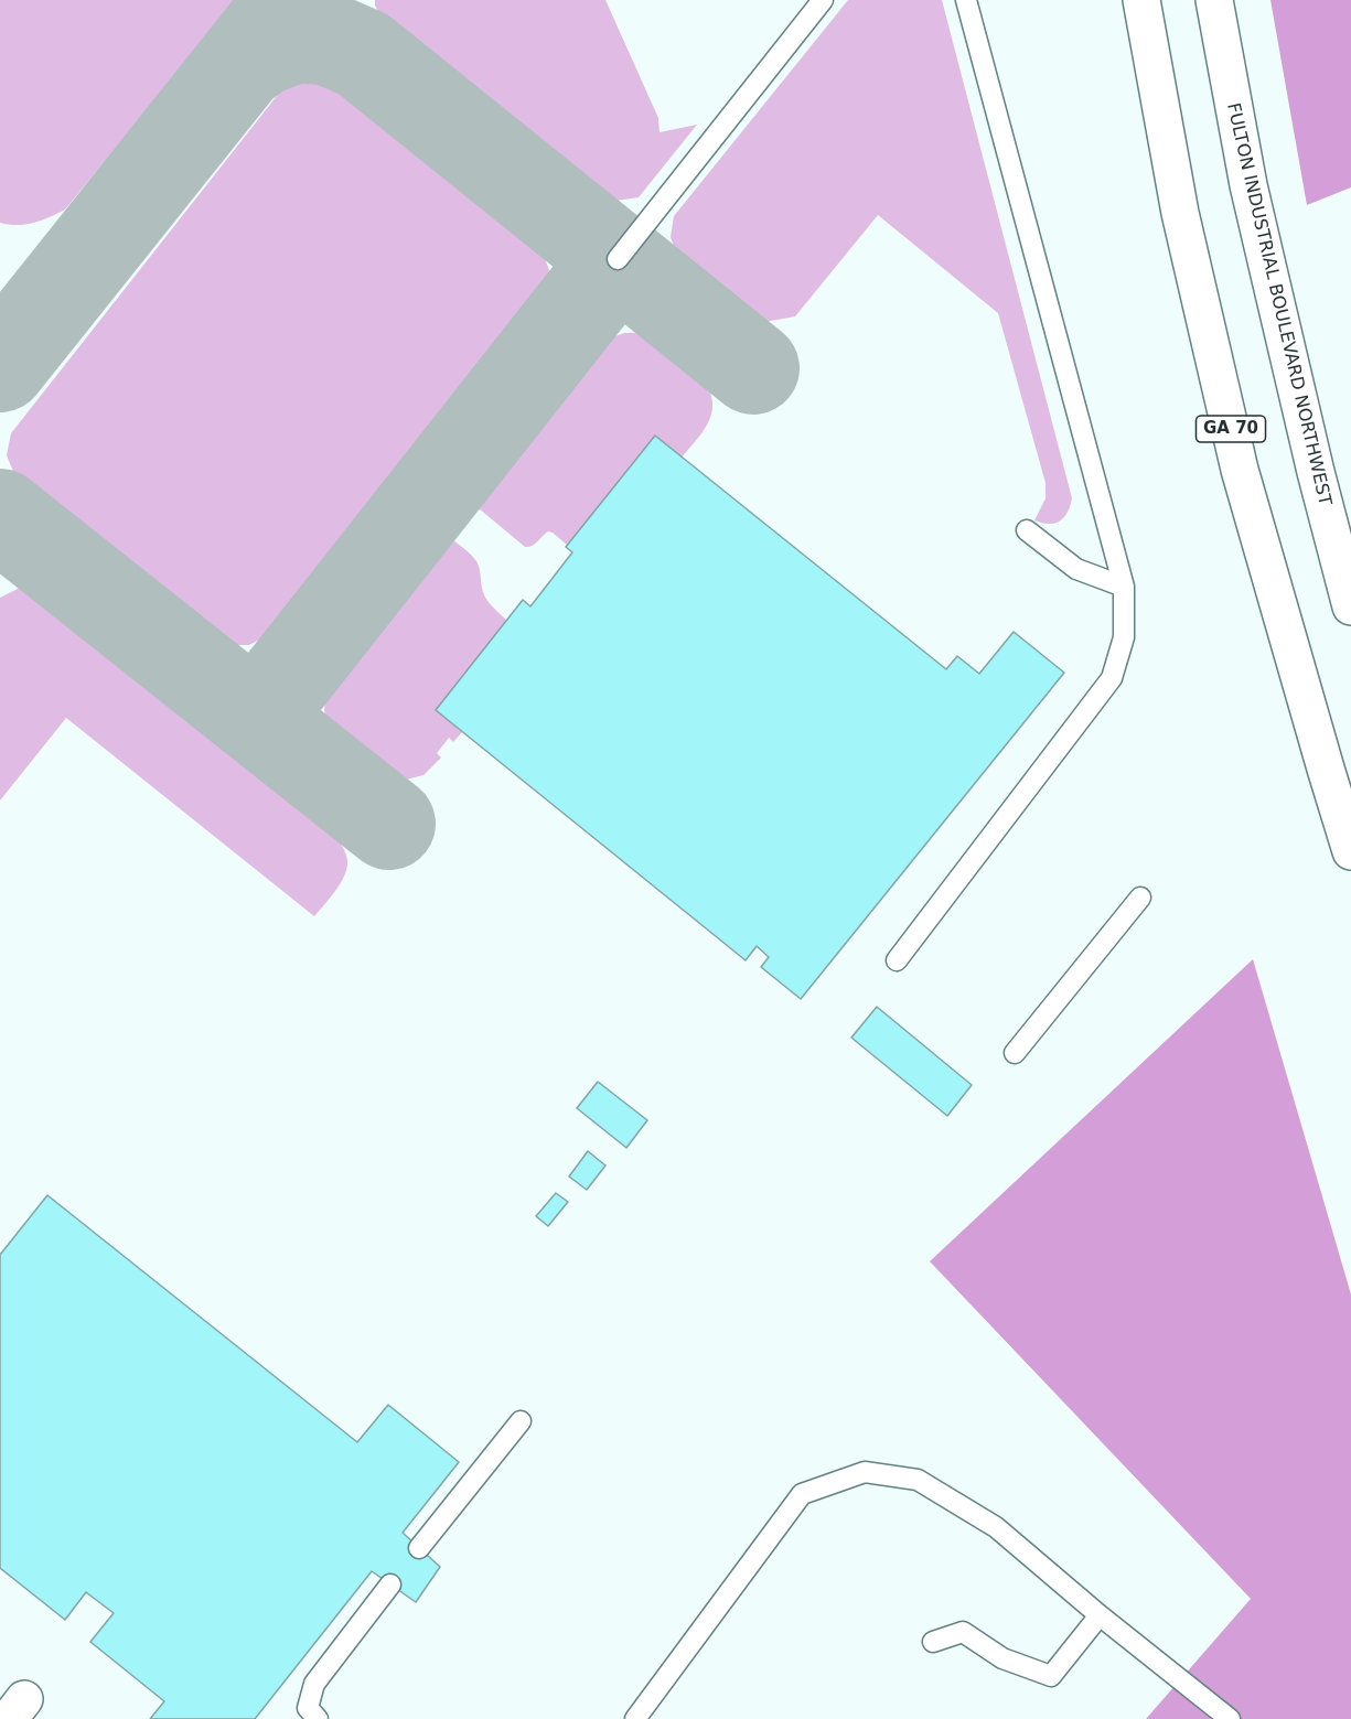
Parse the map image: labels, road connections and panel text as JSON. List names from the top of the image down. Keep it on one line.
{"streets":{"main road":["FULTON INDUSTRIAL BOULEVARD NORTHWEST","GA 70"]}}
